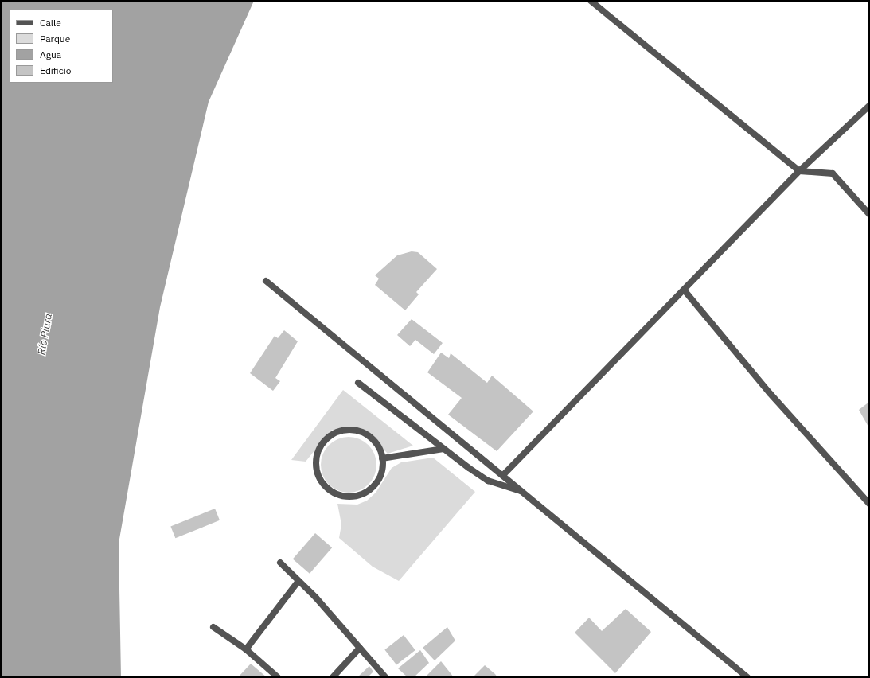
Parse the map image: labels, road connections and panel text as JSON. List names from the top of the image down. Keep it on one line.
{"water":["Río Piura"],"legend":["Calle","Parque","Agua","Edificio"]}
